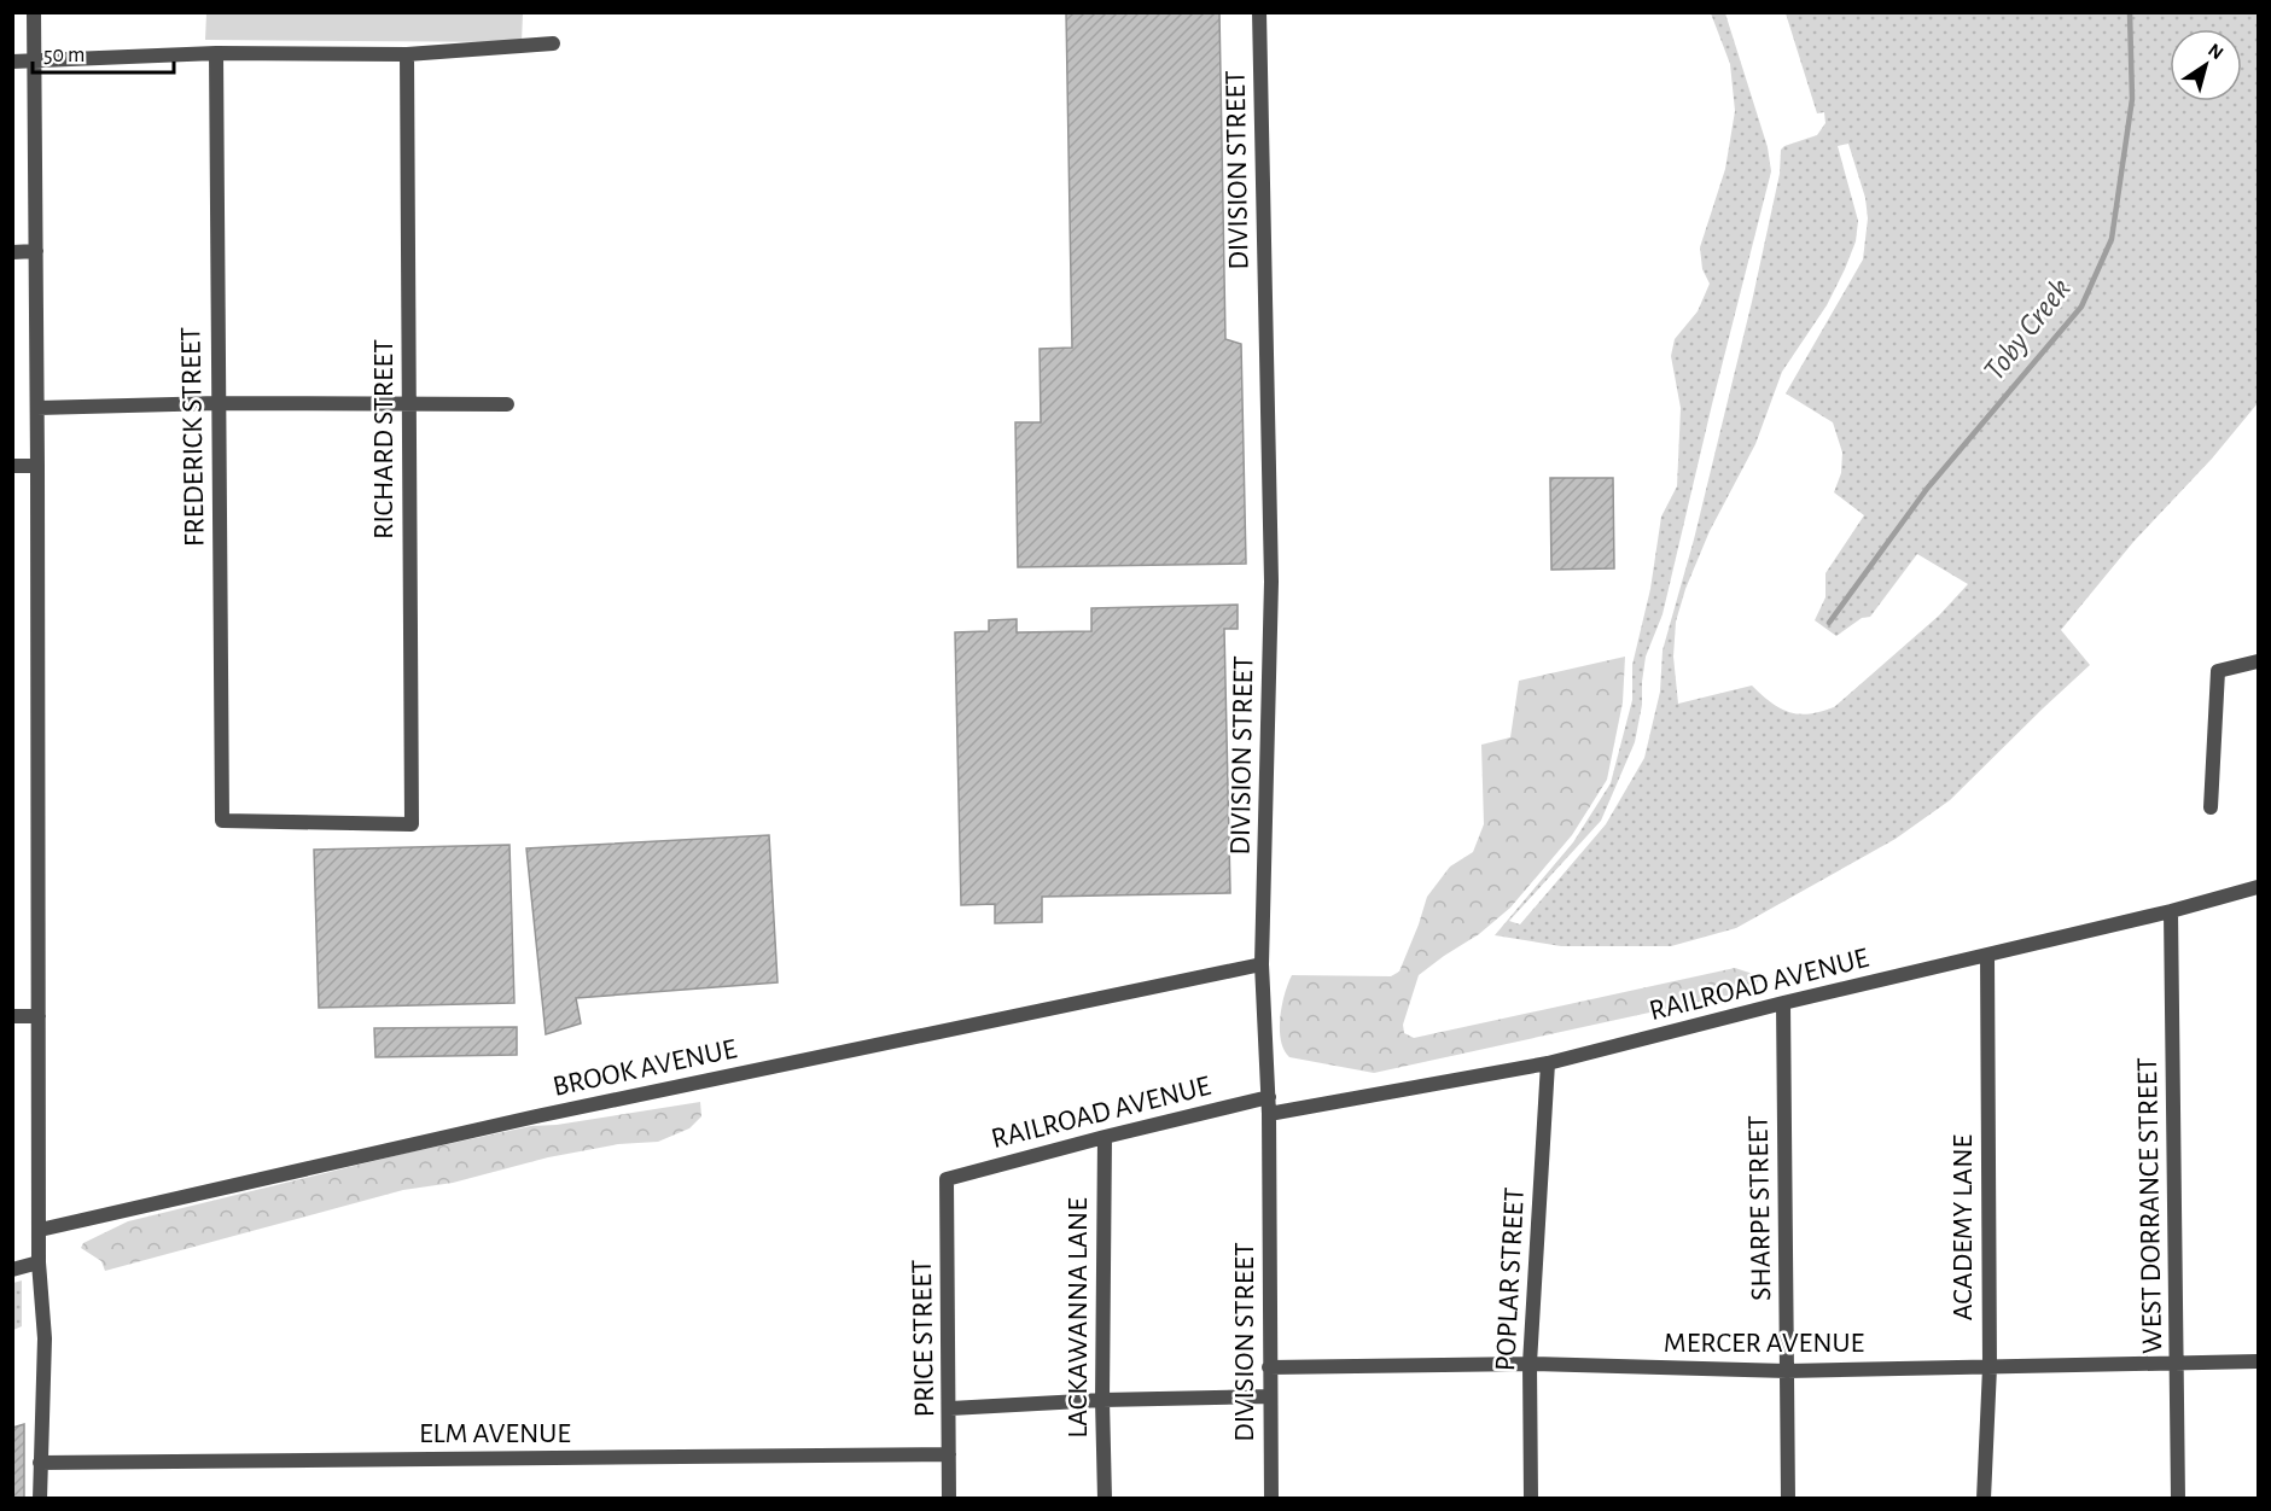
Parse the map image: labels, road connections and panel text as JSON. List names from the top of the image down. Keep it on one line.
{"streets":{"street":["DIVISION STREET","FREDERICK STREET","RICHARD STREET","RAILROAD AVENUE","BROOK AVENUE","WEST DORRANCE STREET","SHARPE STREET","ACADEMY LANE","POPLAR STREET","LACKAWANNA LANE","PRICE STREET","MERCER AVENUE","ELM AVENUE"]},"crossings":[["DIVISION STREET","RAILROAD AVENUE"],["DIVISION STREET","BROOK AVENUE"],["DIVISION STREET","MERCER AVENUE"],["FREDERICK STREET","RICHARD STREET"],["RAILROAD AVENUE","WEST DORRANCE STREET"],["RAILROAD AVENUE","SHARPE STREET"],["RAILROAD AVENUE","ACADEMY LANE"],["RAILROAD AVENUE","POPLAR STREET"],["RAILROAD AVENUE","LACKAWANNA LANE"],["RAILROAD AVENUE","PRICE STREET"],["WEST DORRANCE STREET","MERCER AVENUE"],["SHARPE STREET","MERCER AVENUE"],["ACADEMY LANE","MERCER AVENUE"],["POPLAR STREET","MERCER AVENUE"],["PRICE STREET","ELM AVENUE"]],"water":["Toby Creek"],"scale_bar":"50 m","north":"top right"}
